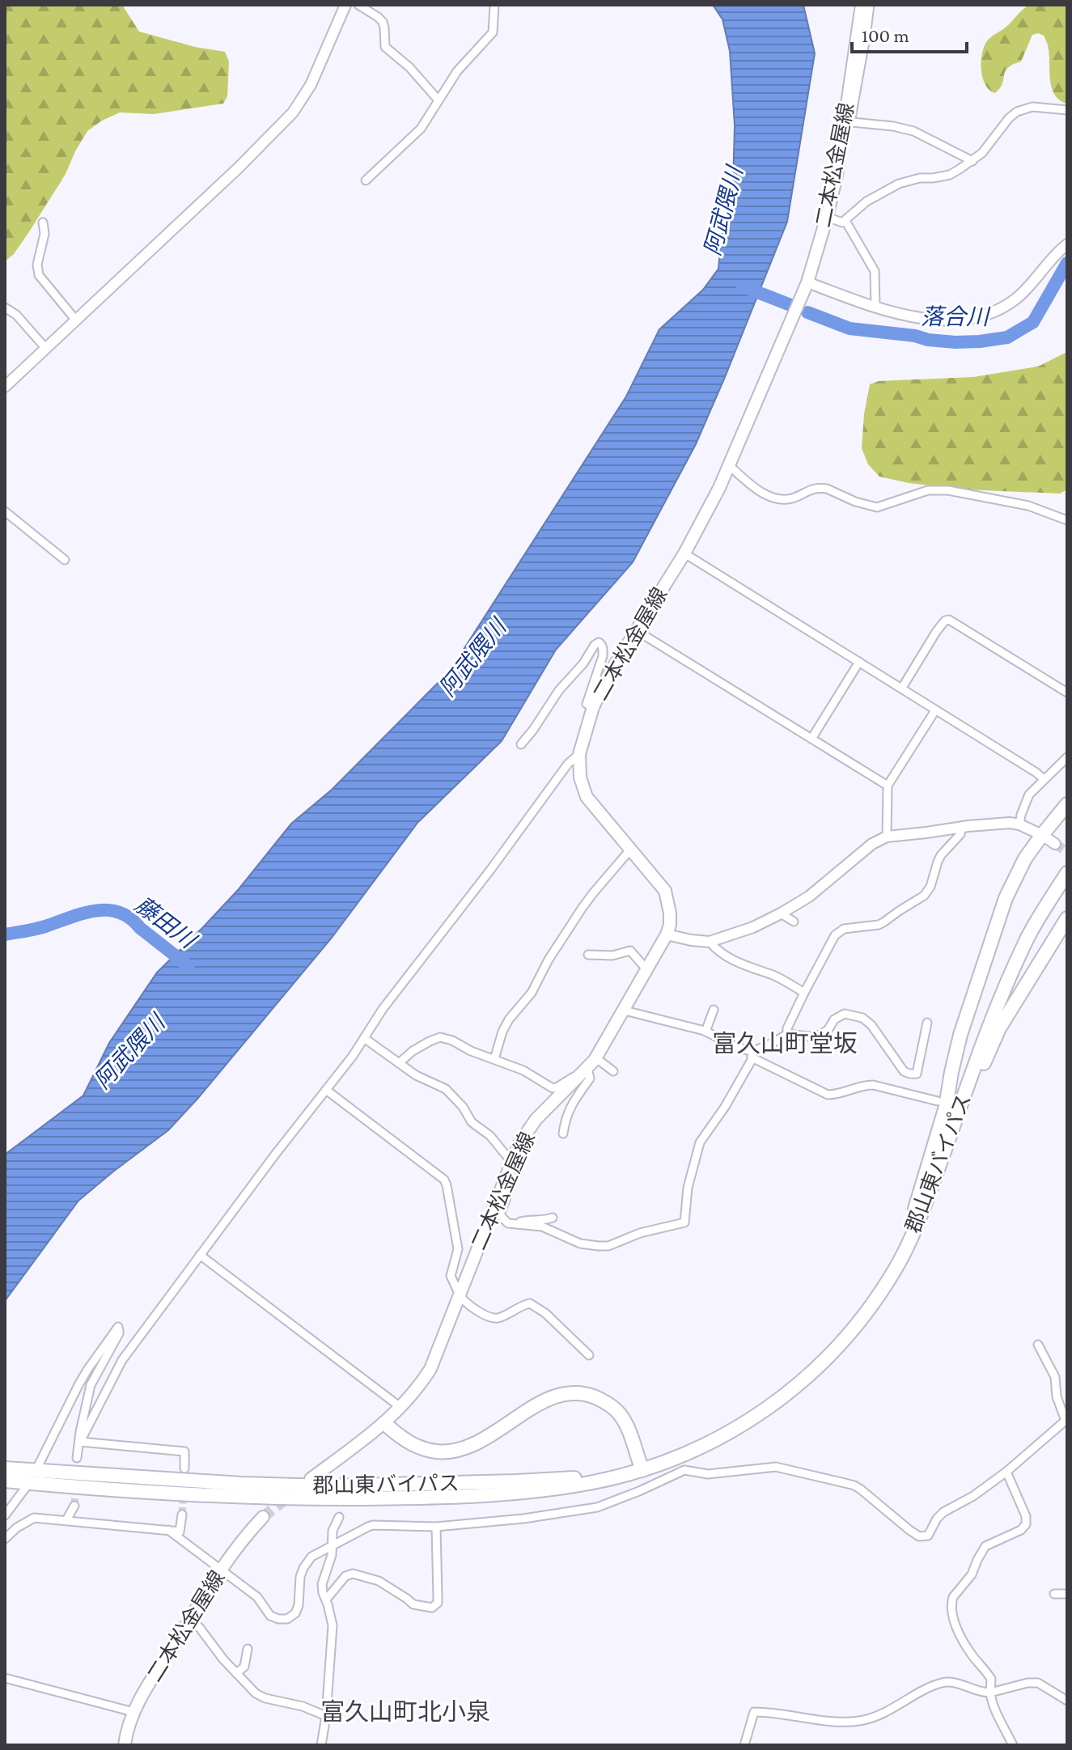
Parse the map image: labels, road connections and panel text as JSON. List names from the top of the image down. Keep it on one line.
{"streets":{"highway":["郡山東バイパス"],"main road":["二本松金屋線"]},"districts":["富久山町堂坂","富久山町北小泉"],"water":["阿武隈川","落合川","藤田川"],"scale_bar":"100 m"}
